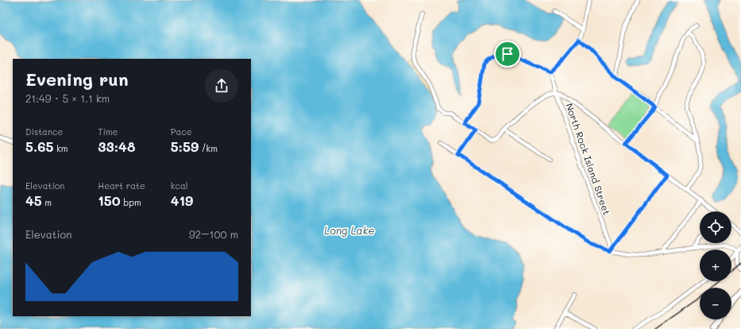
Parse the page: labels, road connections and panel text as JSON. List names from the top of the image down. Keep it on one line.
{"streets":{"street":["North Rock Island Street"]},"water":["Long Lake"],"page":{"heading":["Evening run","21:49 · 5 × 1.1 km"],"stats":[["Distance","5.65 km"],["Time","33:48"],["Pace","5:59 /km"],["Elevation","45 m"],["Heart rate","150 bpm"],["kcal","419"]],"map_buttons":["+","−"],"chart":["Elevation","92–100 m"]}}
